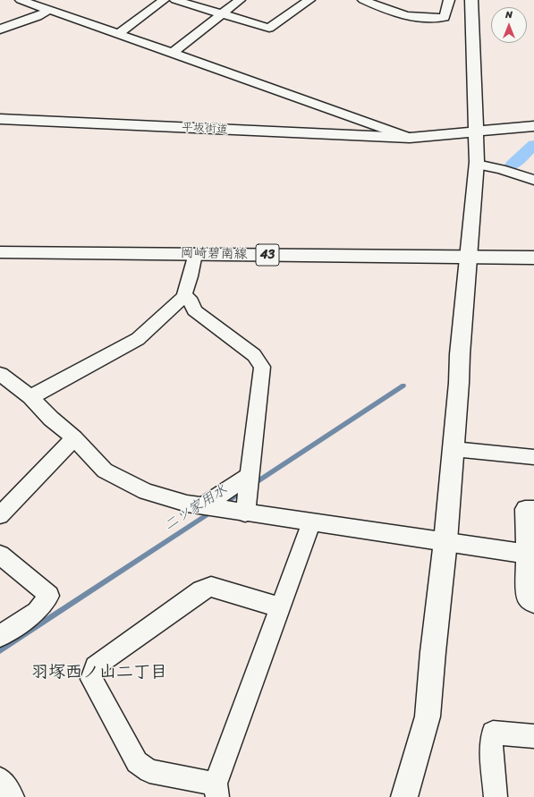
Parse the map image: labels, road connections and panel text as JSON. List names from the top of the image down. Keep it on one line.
{"streets":{"street":["平坂街道","岡崎碧南線","43"]},"districts":["羽塚西ノ山二丁目"],"water":["二ツ家用水"],"north":"top"}
